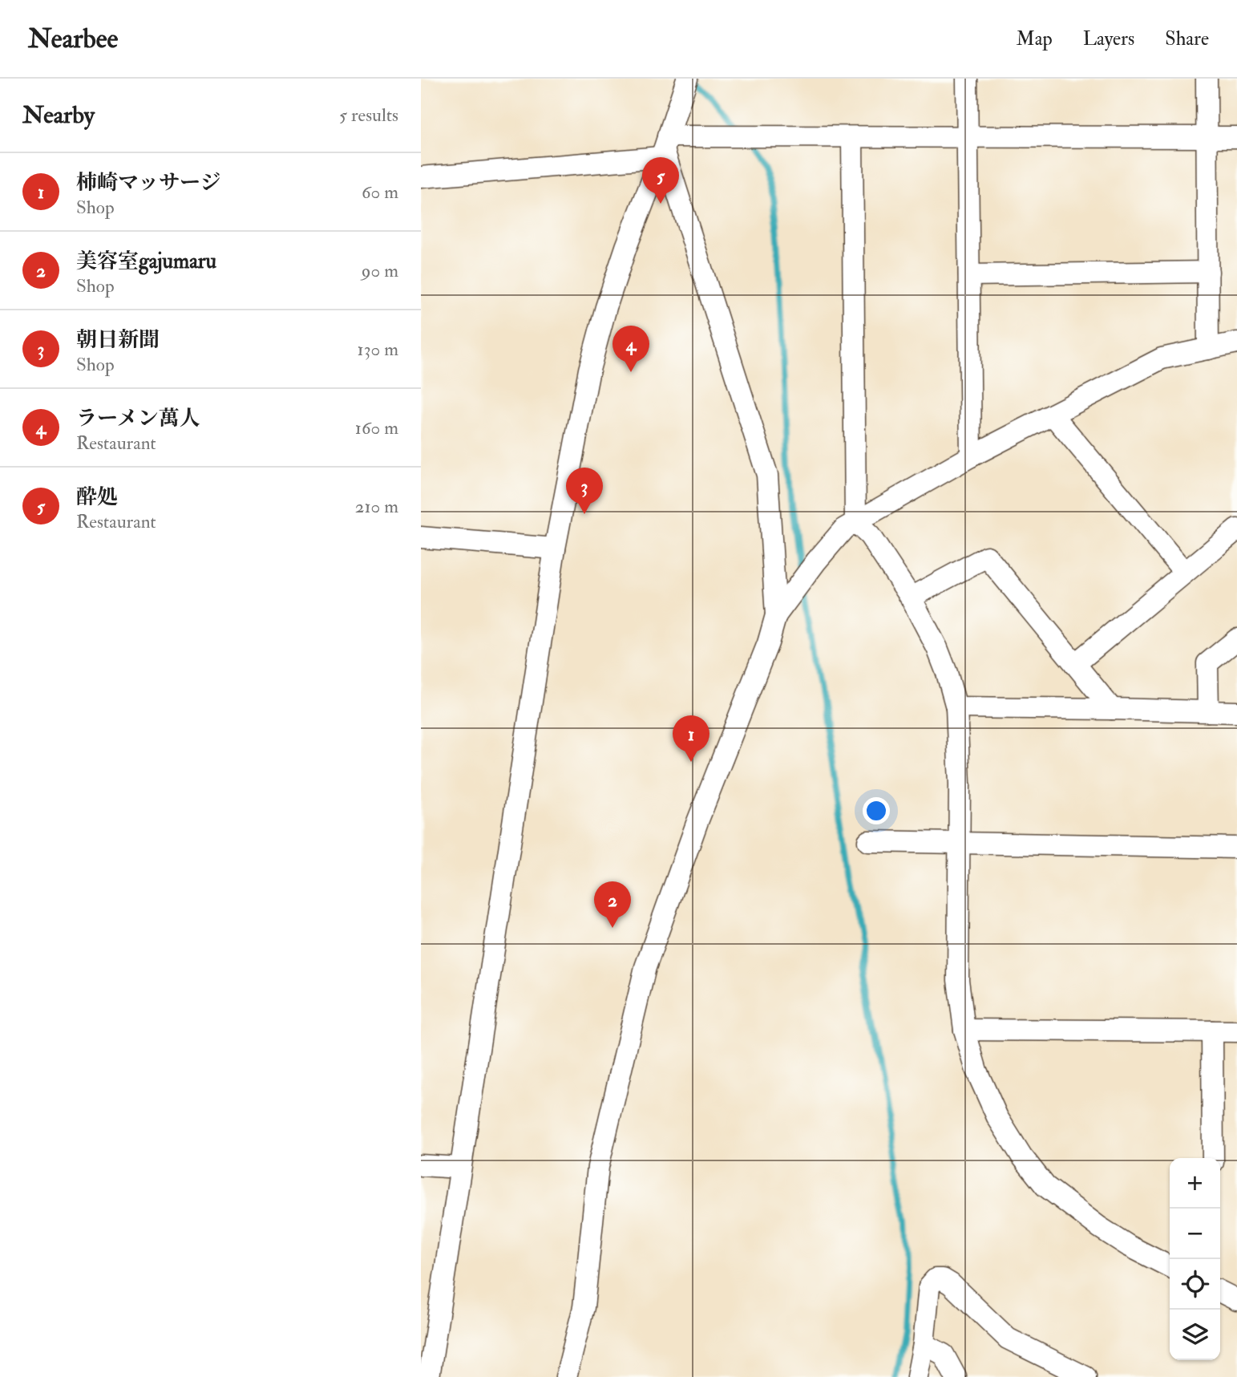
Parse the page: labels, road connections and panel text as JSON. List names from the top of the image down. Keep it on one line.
{"page":{"header":"Nearbee","nav":["Map","Layers","Share"],"heading":["Nearby","5 results"],"list":[{"mark":"1","name":"柿崎マッサージ","note":"Shop","value":"60 m"},{"mark":"2","name":"美容室gajumaru","note":"Shop","value":"90 m"},{"mark":"3","name":"朝日新聞","note":"Shop","value":"130 m"},{"mark":"4","name":"ラーメン萬人","note":"Restaurant","value":"160 m"},{"mark":"5","name":"酔処","note":"Restaurant","value":"210 m"}],"pins":["5","4","3","1","2"],"map_buttons":["+","−"]}}
